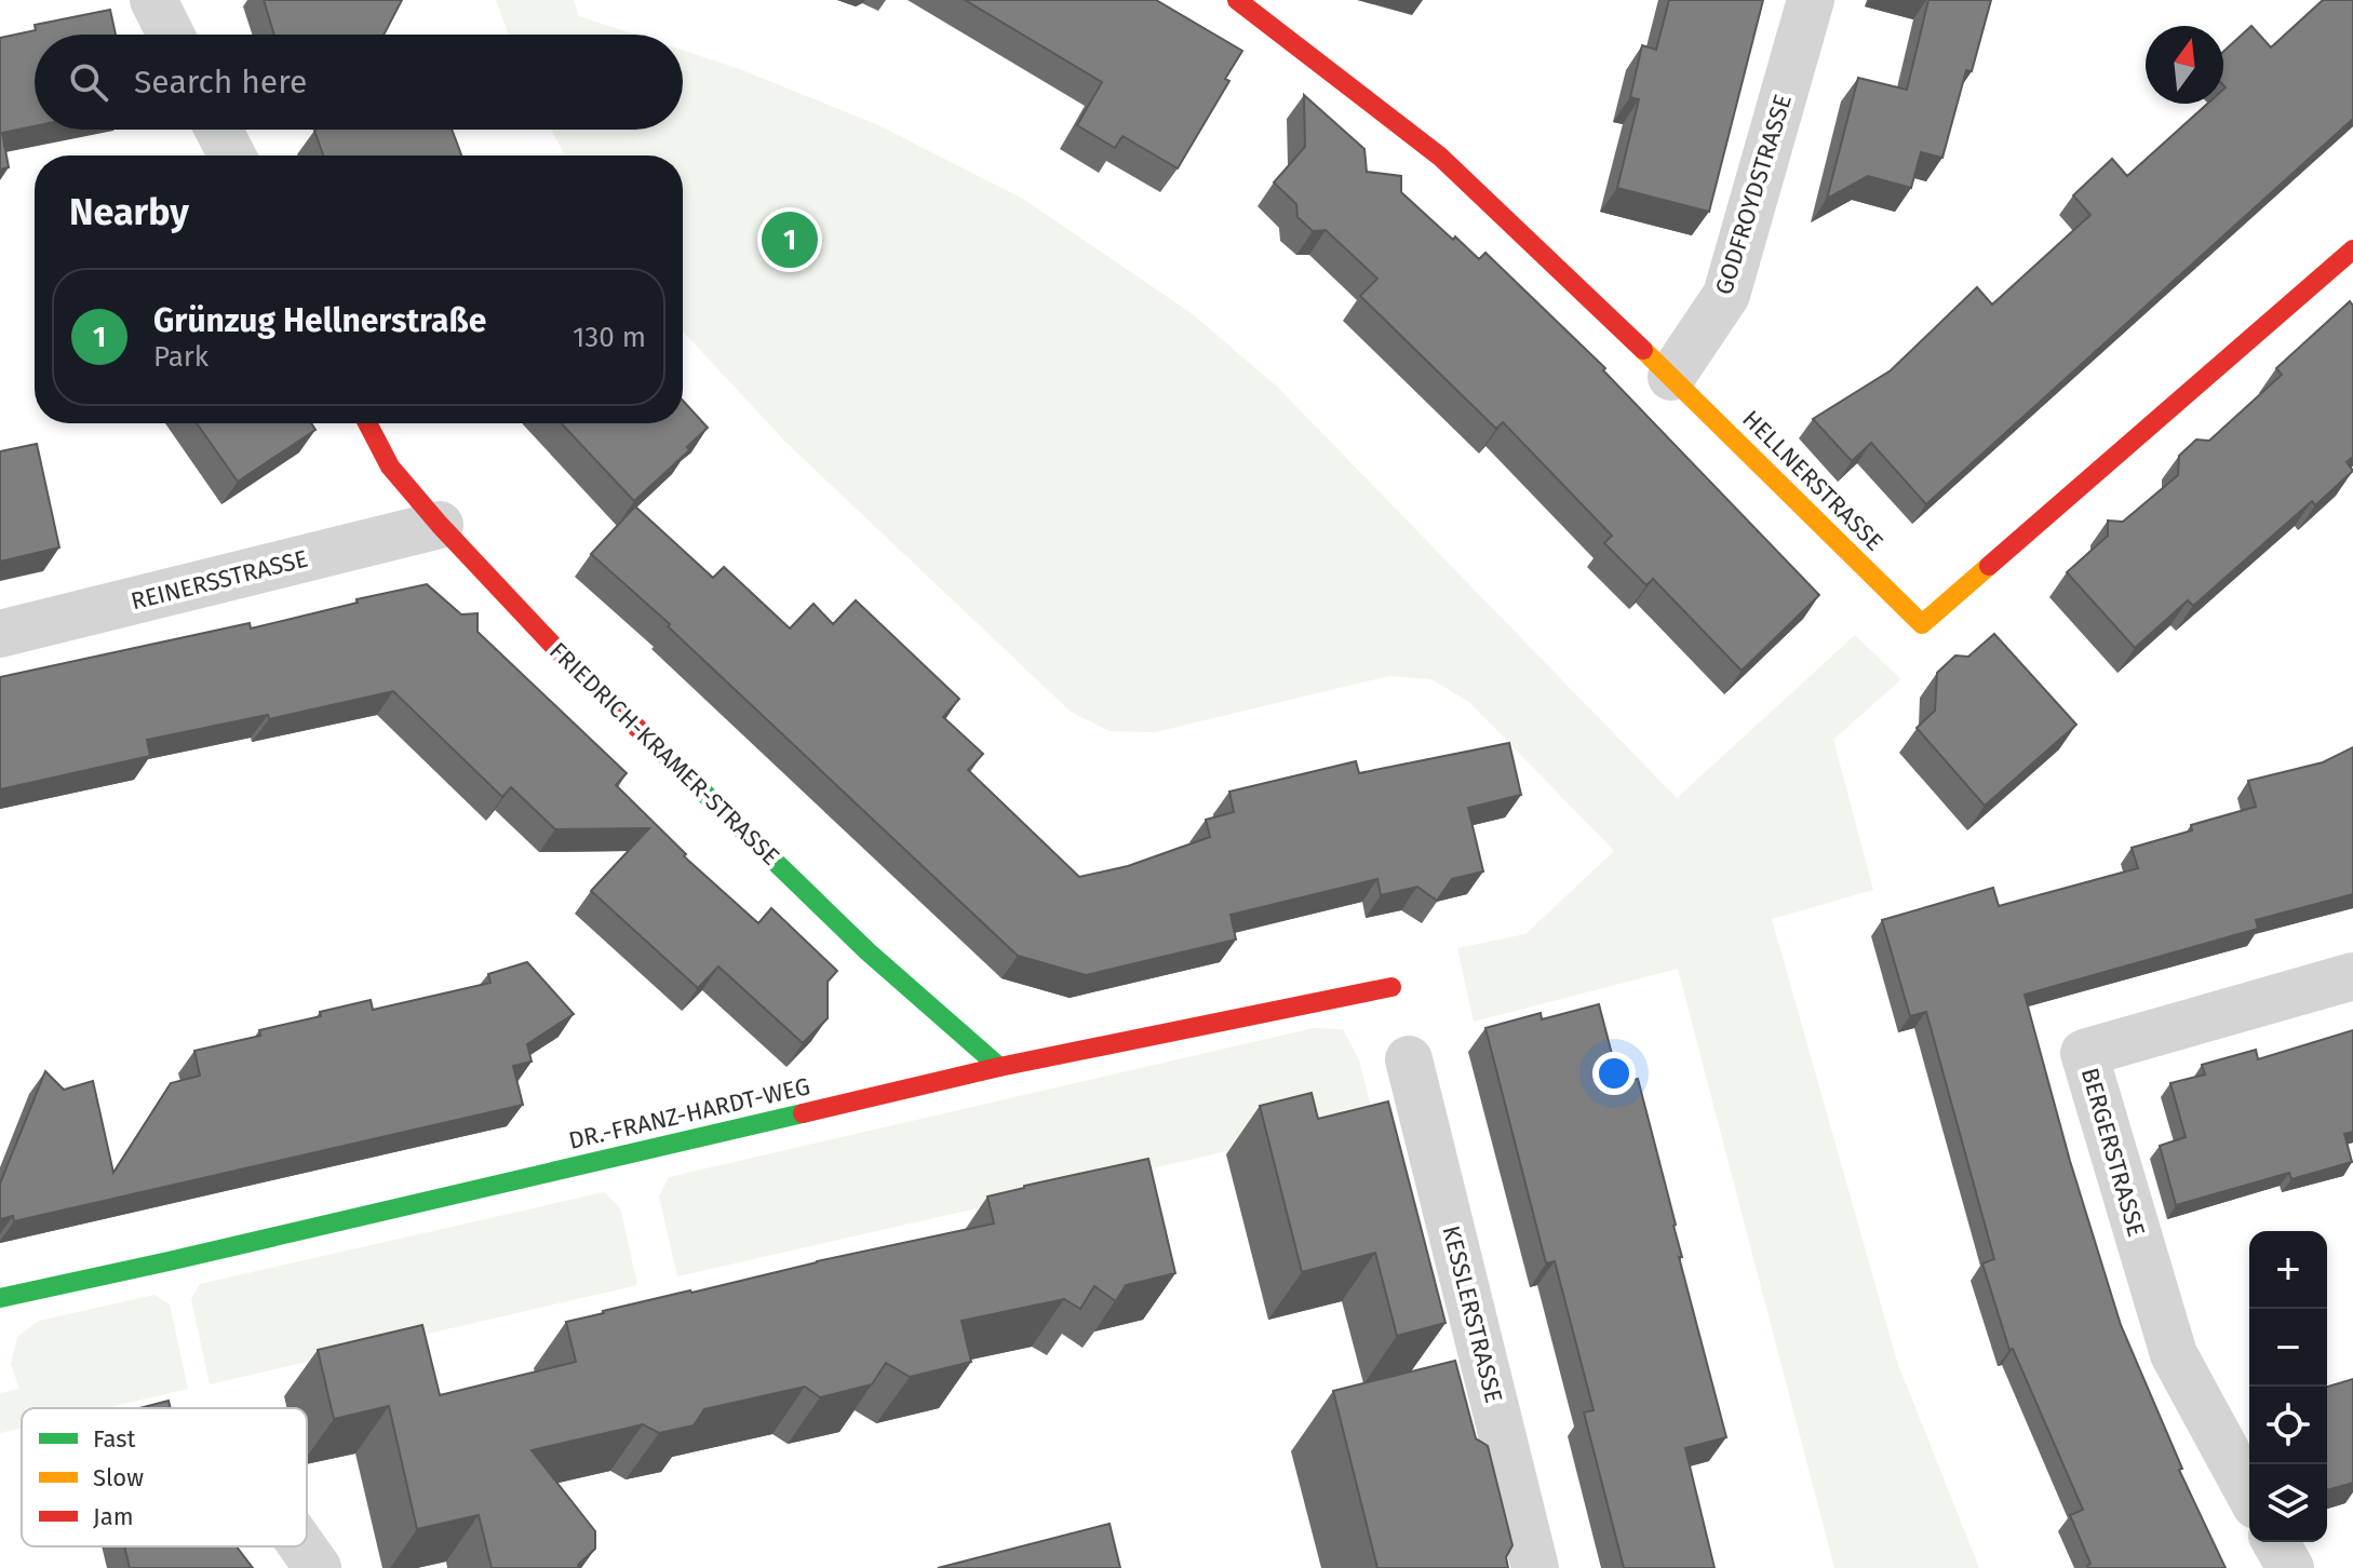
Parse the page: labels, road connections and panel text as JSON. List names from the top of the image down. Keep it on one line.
{"streets":{"street":["GODFROYDSTRASSE","HELLNERSTRASSE","REINERSSTRASSE","FRIEDRICH-KRAMER-STRASSE","DR.-FRANZ-HARDT-WEG","BERGERSTRASSE","KESSLERSTRASSE"]},"crossings":[["GODFROYDSTRASSE","HELLNERSTRASSE"],["REINERSSTRASSE","FRIEDRICH-KRAMER-STRASSE"],["FRIEDRICH-KRAMER-STRASSE","DR.-FRANZ-HARDT-WEG"]],"legend":["Fast","Slow","Jam"],"north":"top","page":{"search":"Search here","heading":"Nearby","pins":"1","list":[{"mark":"1","name":"Grünzug Hellnerstraße","note":"Park","value":"130 m"}],"map_buttons":["+","−"]}}
